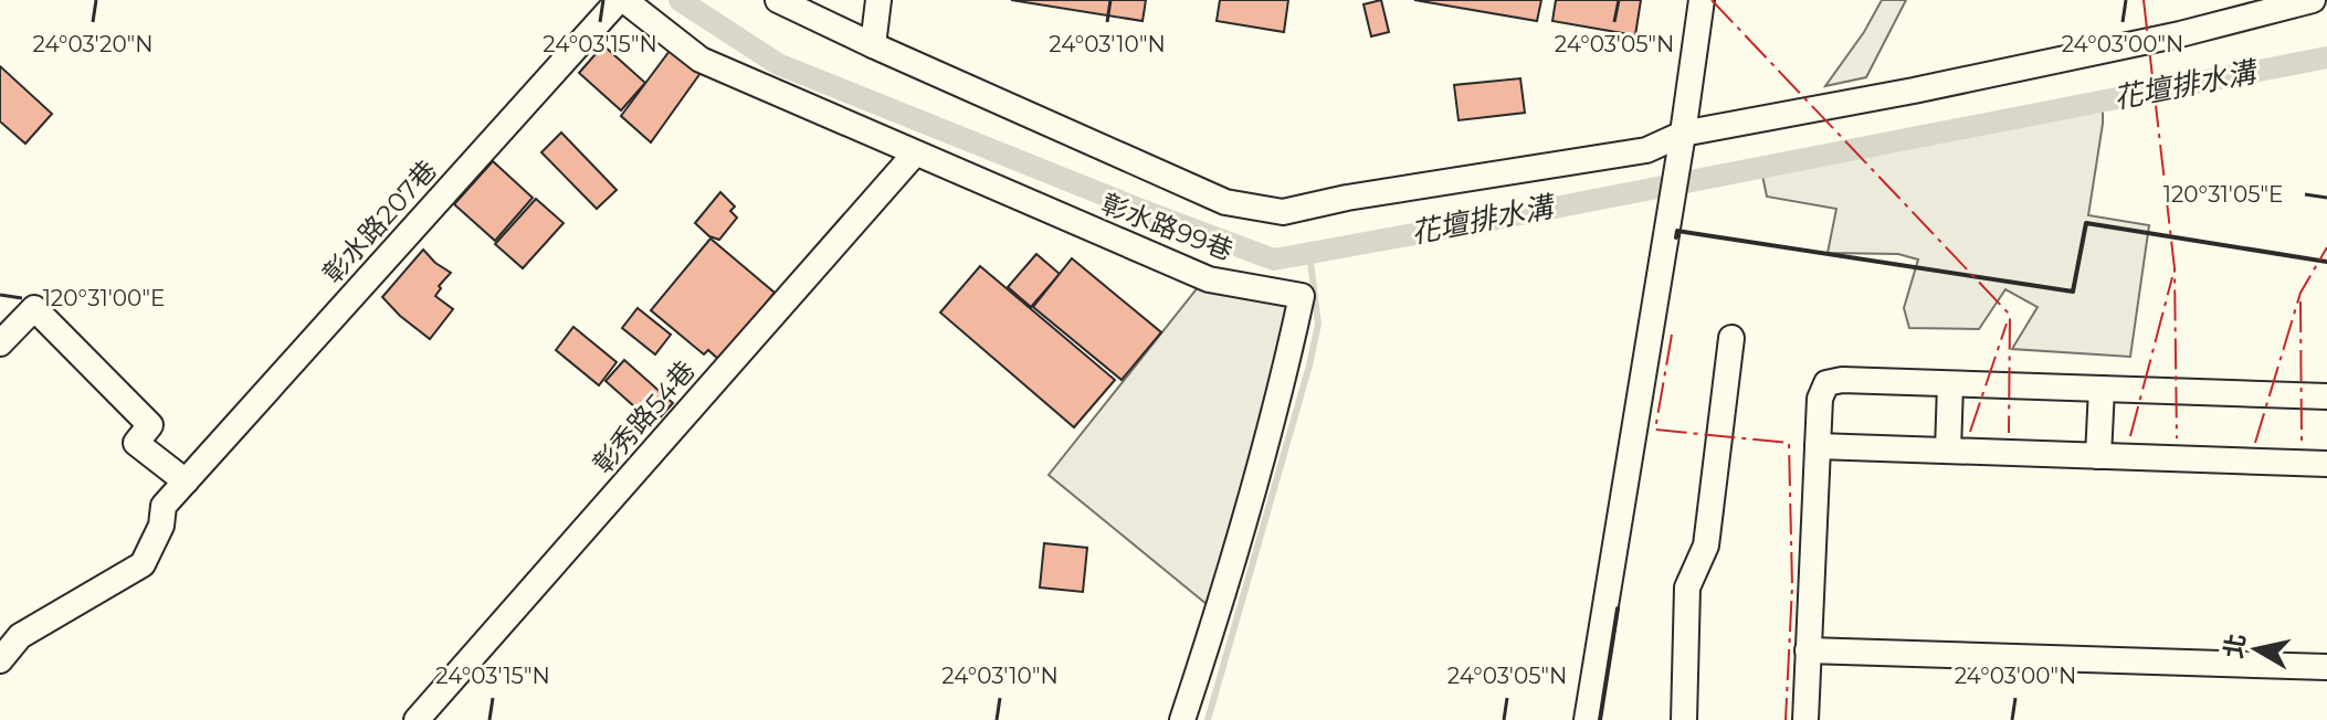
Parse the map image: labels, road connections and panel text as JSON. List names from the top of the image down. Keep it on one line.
{"streets":{"street":["彰水路207巷","彰水路99巷","彰秀路54巷"]},"crossings":[["彰水路207巷","彰水路99巷"],["彰水路99巷","彰秀路54巷"]],"water":["花壇排水溝"],"north":"left","coordinates":["24°03'20\"N","24°03'15\"N","24°03'10\"N","24°03'05\"N","24°03'00\"N","120°31'05\"E","120°31'00\"E"]}
